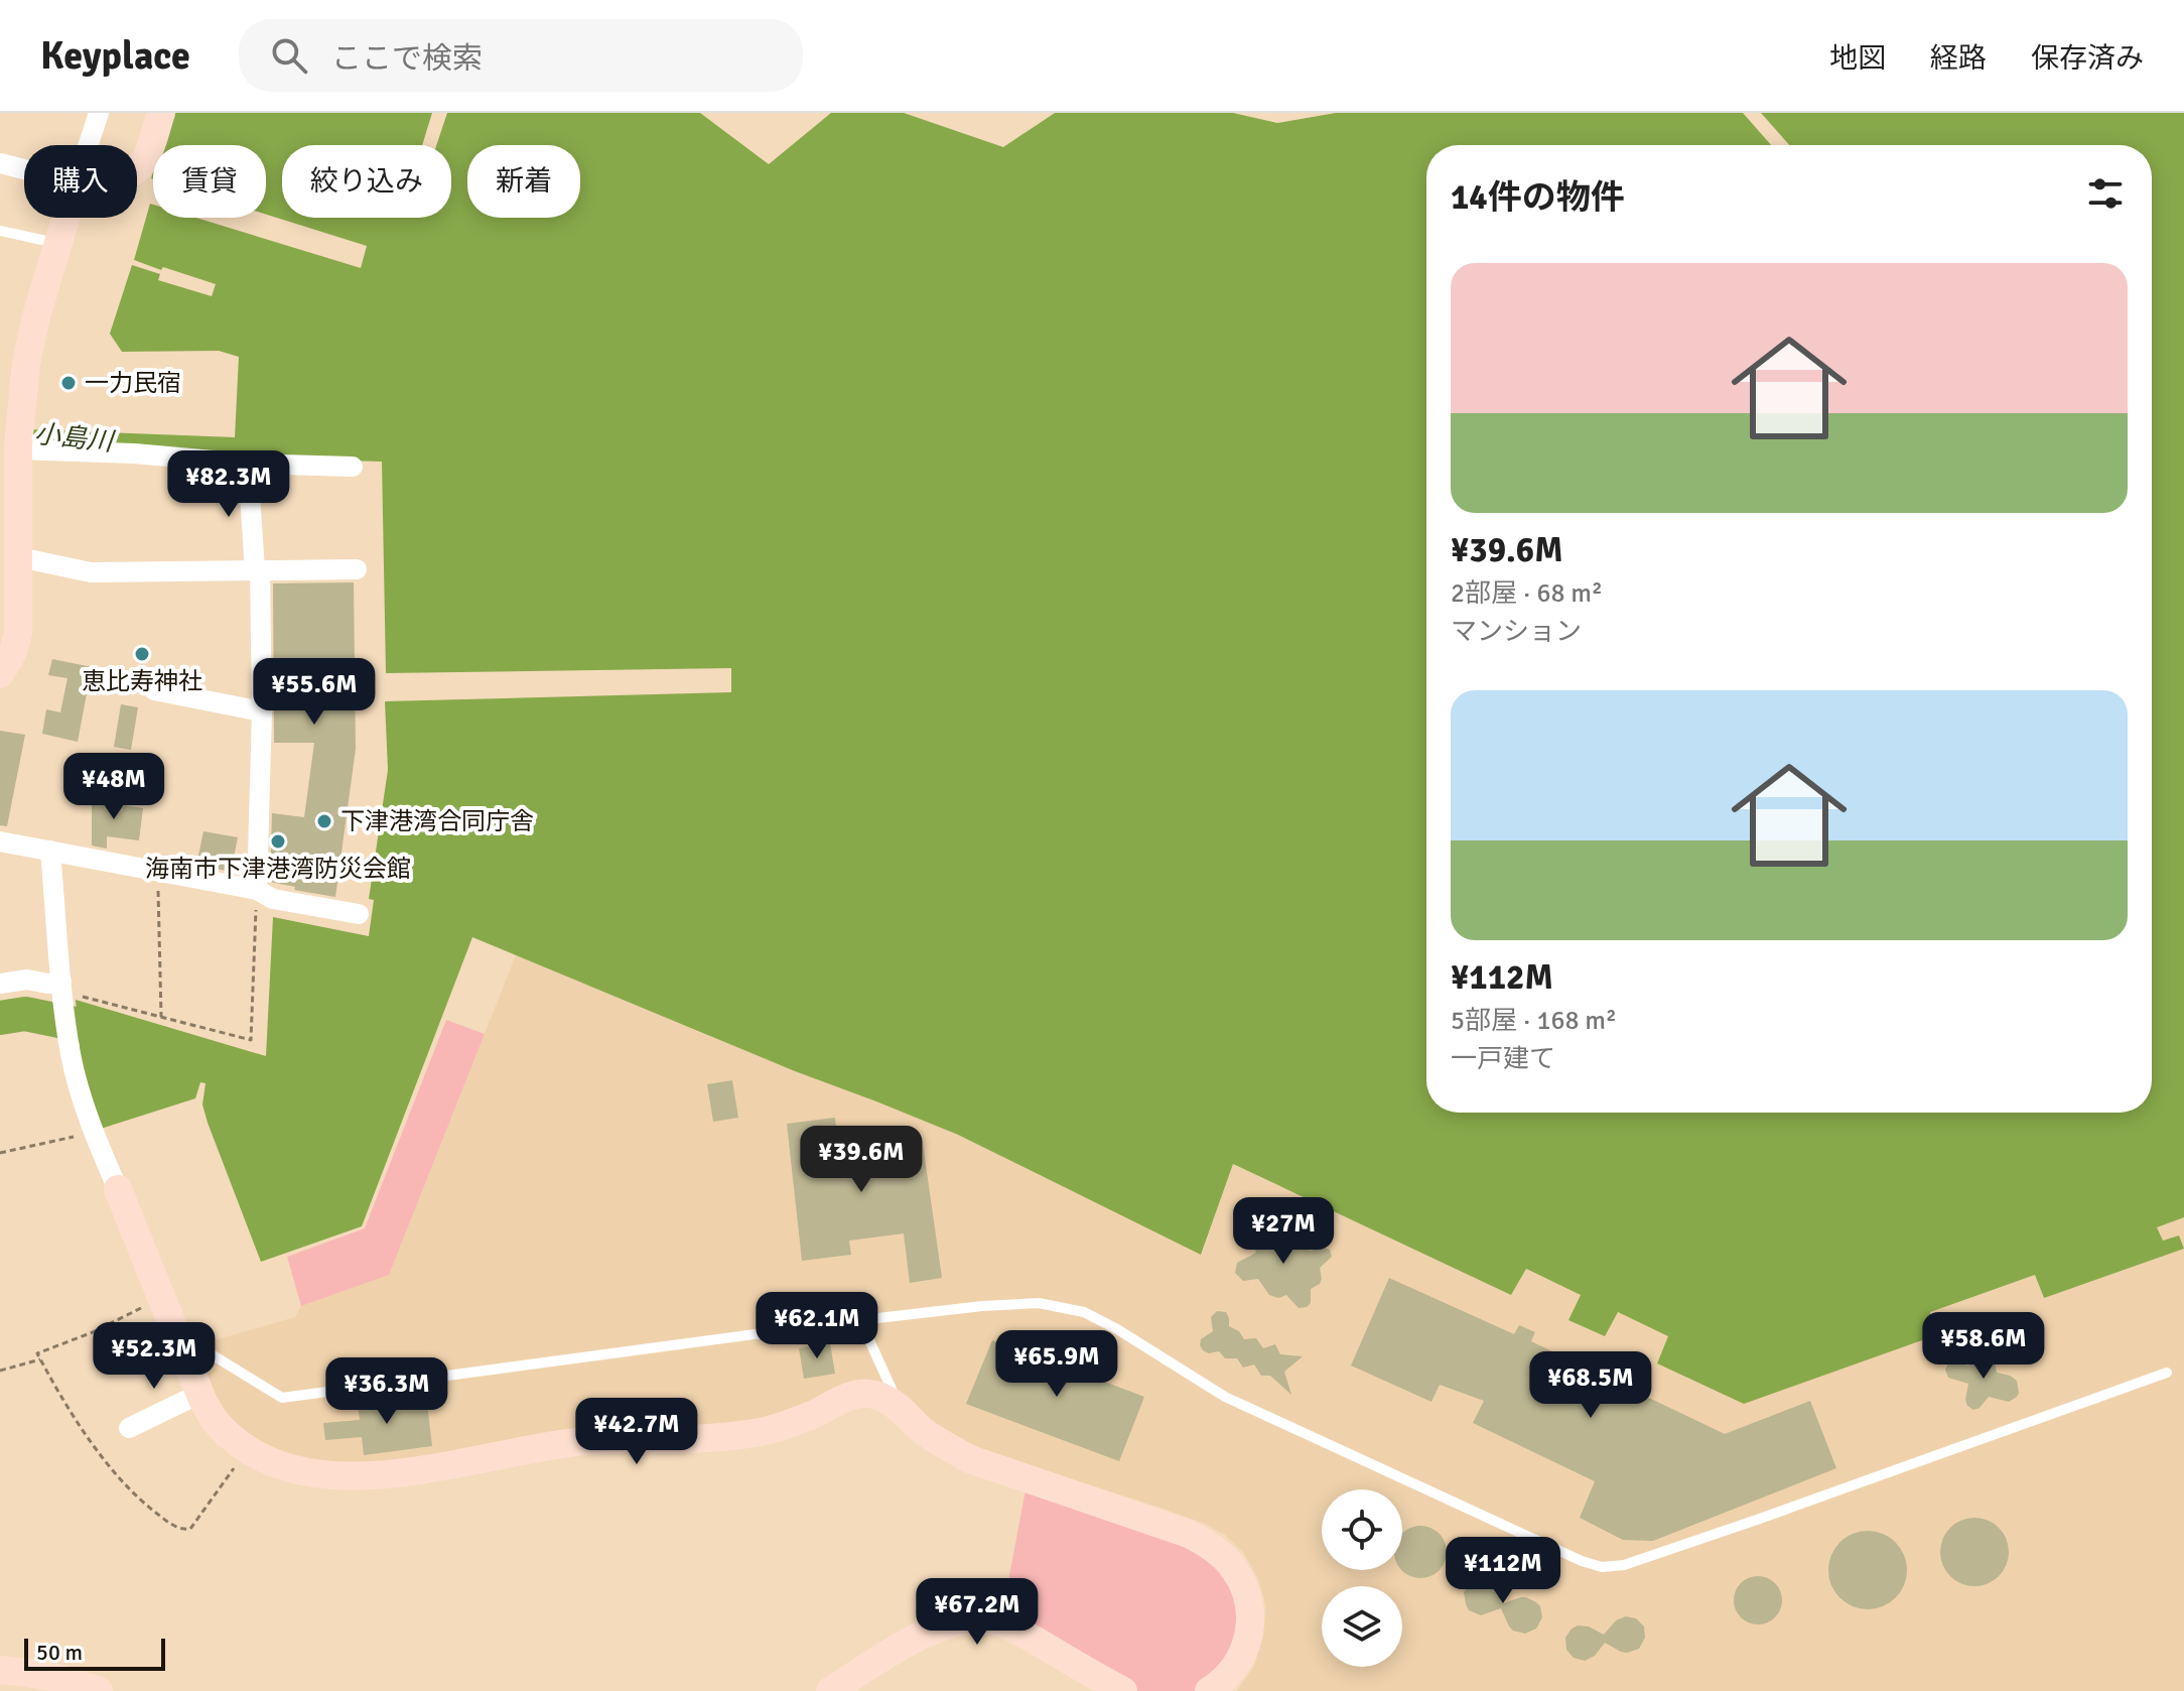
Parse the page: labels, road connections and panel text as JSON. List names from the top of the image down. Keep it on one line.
{"water":["小島川"],"places":["一力民宿","恵比寿神社","下津港湾合同庁舎","海南市下津港湾防災会館"],"scale_bar":"50 m","page":{"header":"Keyplace","search":"ここで検索","nav":["地図","経路","保存済み"],"chip":["購入","賃貸","絞り込み","新着"],"heading":"14件の物件","list":[{"name":"¥39.6M","note":"2部屋 · 68 m² · マンション"},{"name":"¥112M","note":"5部屋 · 168 m² · 一戸建て"}],"price":["¥82.3M","¥55.6M","¥48M","¥39.6M","¥27M","¥62.1M","¥58.6M","¥52.3M","¥65.9M","¥68.5M","¥36.3M","¥42.7M","¥112M","¥67.2M"],"scale":"50 m"}}
